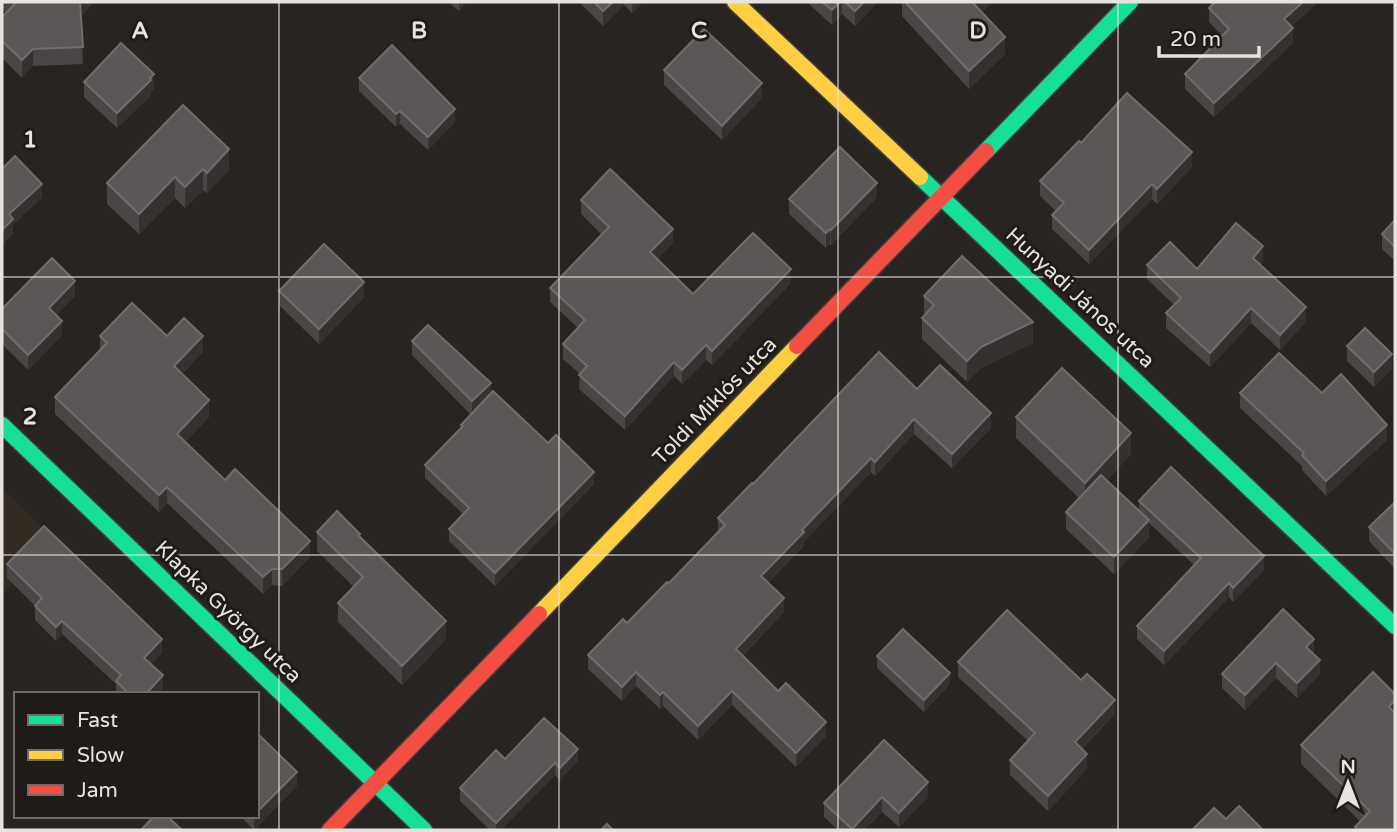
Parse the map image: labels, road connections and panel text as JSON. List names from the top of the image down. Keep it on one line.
{"streets":{"street":["Hunyadi János utca","Toldi Miklós utca","Klapka György utca"]},"crossings":[["Hunyadi János utca","Toldi Miklós utca"],["Toldi Miklós utca","Klapka György utca"]],"legend":["Fast","Slow","Jam"],"scale_bar":"20 m","north":"top","grid":{"columns":["A","B","C","D"],"rows":["1","2"]}}
